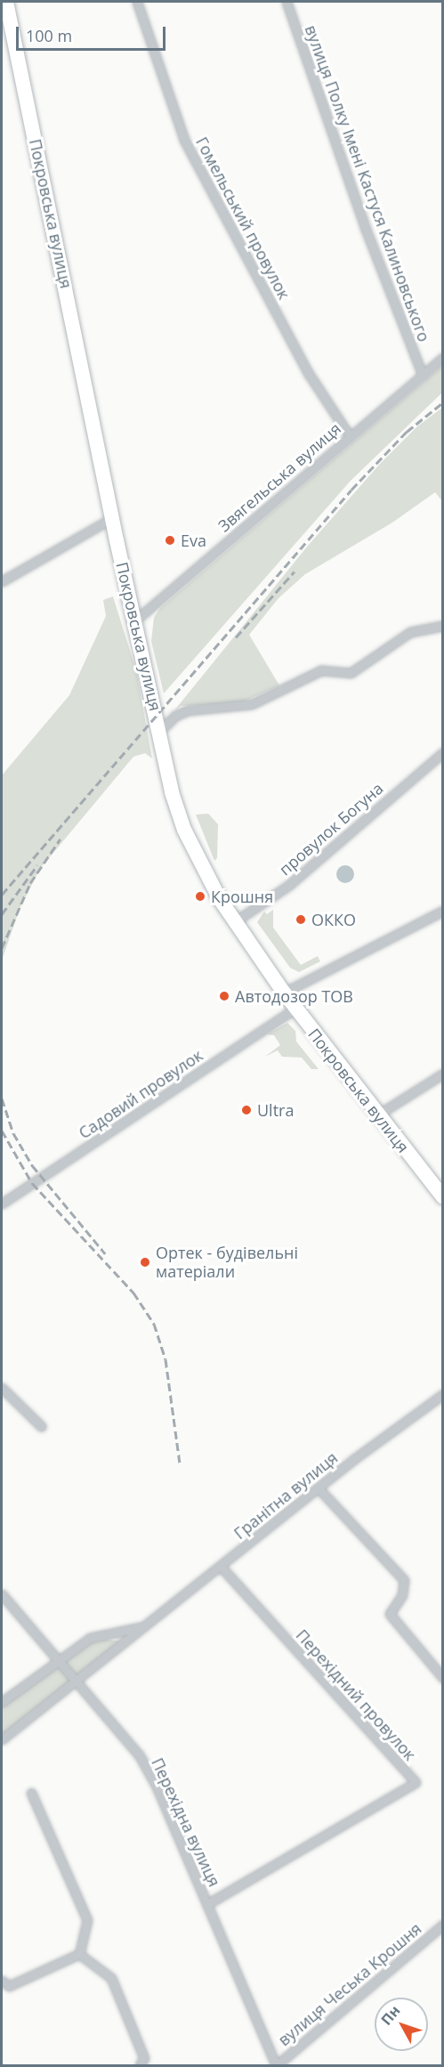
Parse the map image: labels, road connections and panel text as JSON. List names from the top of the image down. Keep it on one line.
{"streets":{"highway":["Покровська вулиця"],"street":["вулиця Полку Імені Кастуся Калиновського","Гомельський провулок","Звягельська вулиця","провулок Богуна","Садовий провулок","Гранітна вулиця","Перехідний провулок","Перехідна вулиця","вулиця Чеська Крошня"]},"crossings":[["вулиця Полку Імені Кастуся Калиновського","Звягельська вулиця"],["Покровська вулиця","Звягельська вулиця"],["Покровська вулиця","провулок Богуна"],["Покровська вулиця","Садовий провулок"],["Гомельський провулок","Звягельська вулиця"],["Гранітна вулиця","Перехідний провулок"],["Гранітна вулиця","Перехідна вулиця"],["Перехідний провулок","Перехідна вулиця"],["Перехідна вулиця","вулиця Чеська Крошня"]],"places":["Eva","Крошня","ОККО","Автодозор ТОВ","Ultra","Ортек - будівельні матеріали"],"scale_bar":"100 m","north":"top left"}
